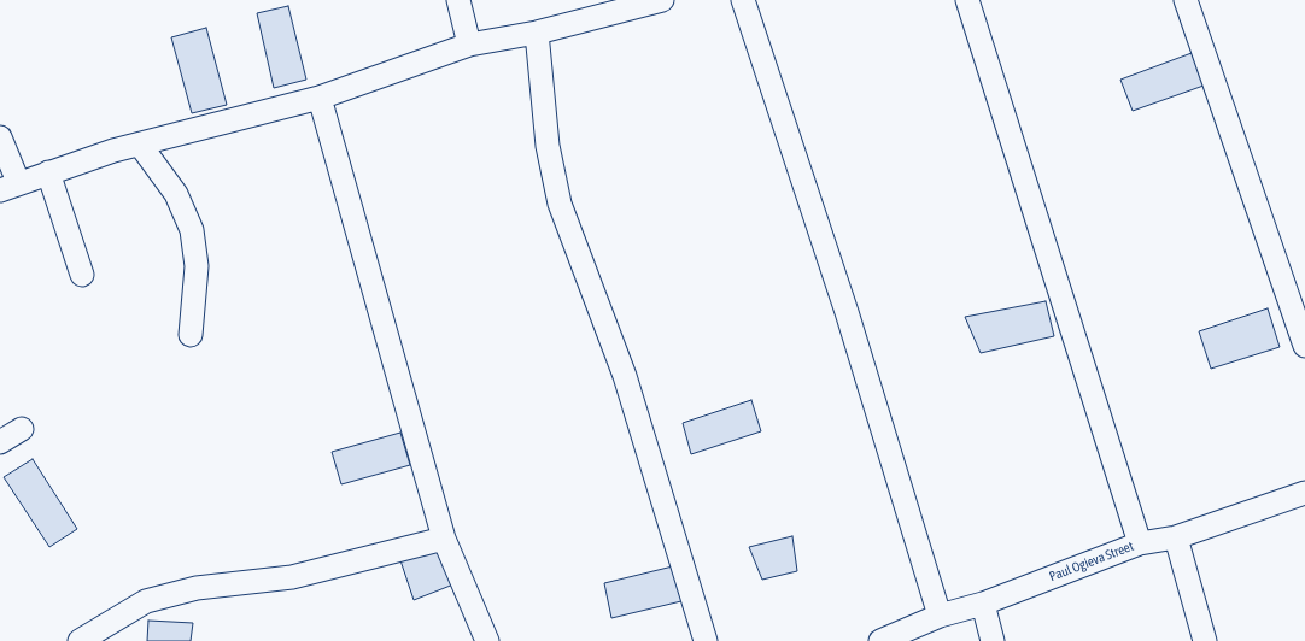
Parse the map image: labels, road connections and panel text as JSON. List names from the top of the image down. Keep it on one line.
{"streets":{"street":["Paul Ogieva Street"]}}
